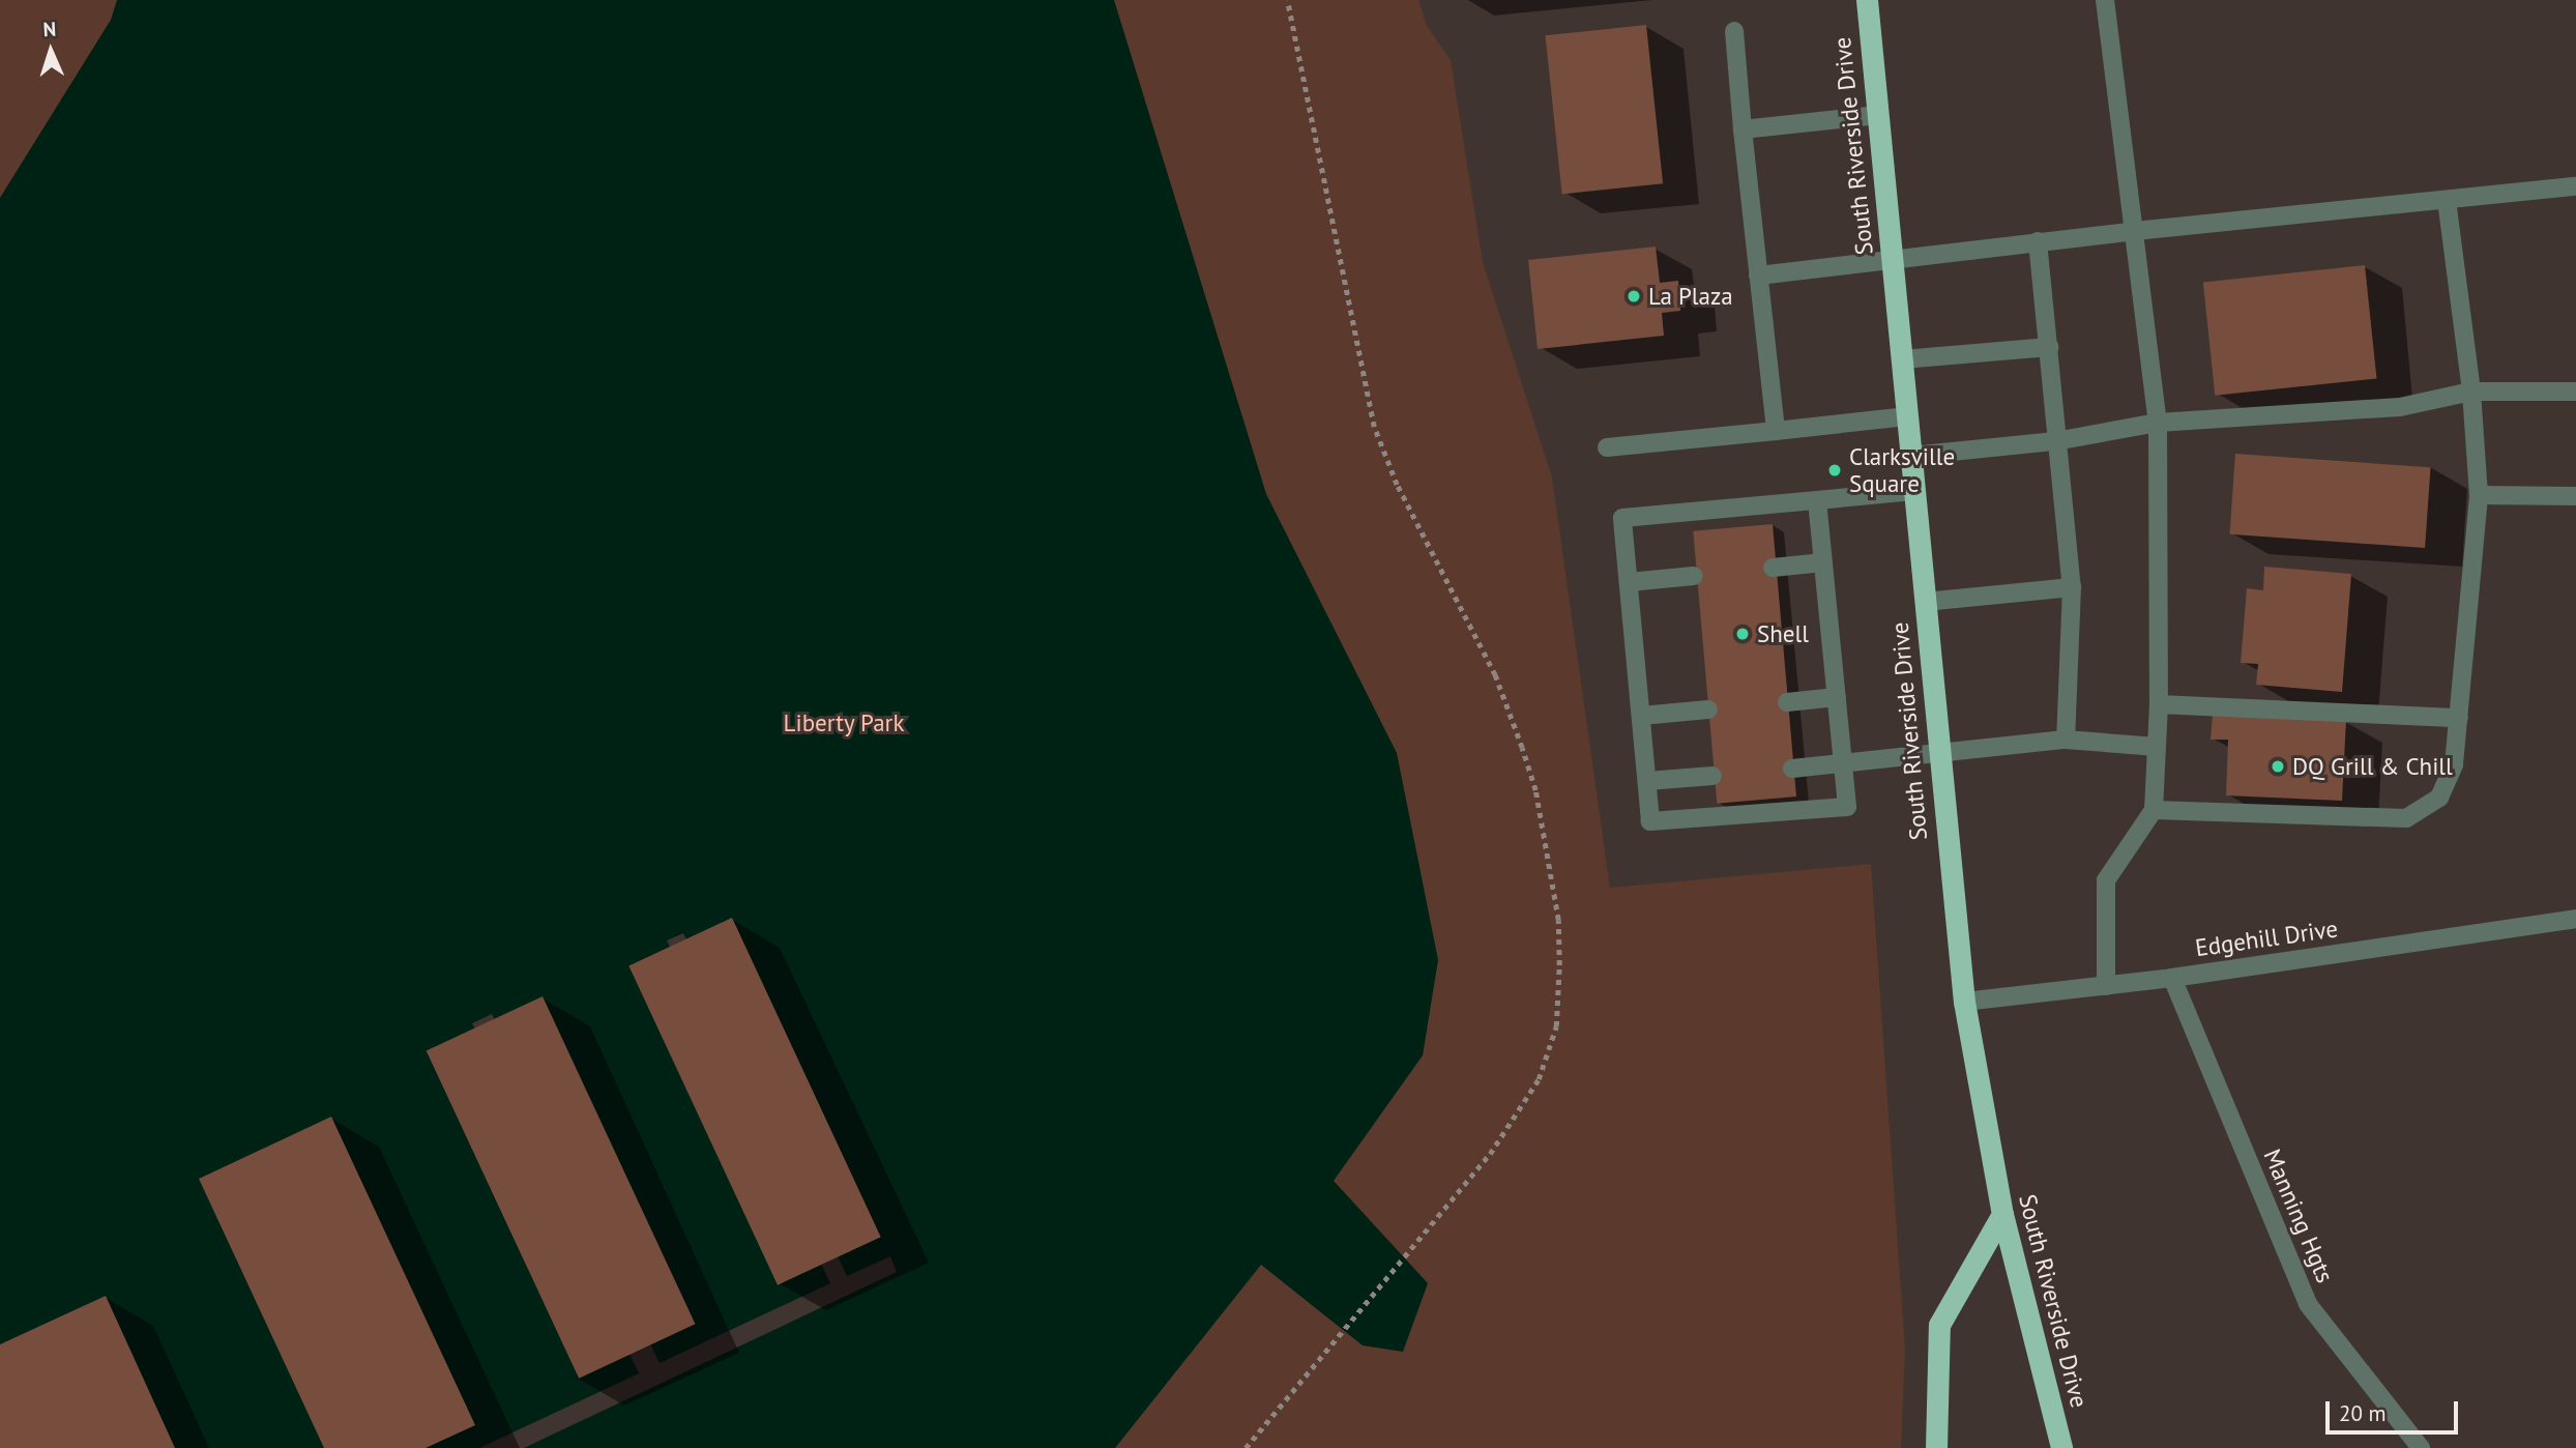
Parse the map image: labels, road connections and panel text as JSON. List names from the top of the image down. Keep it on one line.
{"streets":{"highway":["South Riverside Drive"],"street":["Edgehill Drive","Manning Hgts"]},"crossings":[["South Riverside Drive","Edgehill Drive"],["Edgehill Drive","Manning Hgts"]],"parks":["Liberty Park"],"places":["La Plaza","Clarksville Square","Shell","DQ Grill & Chill"],"scale_bar":"20 m","north":"top"}
